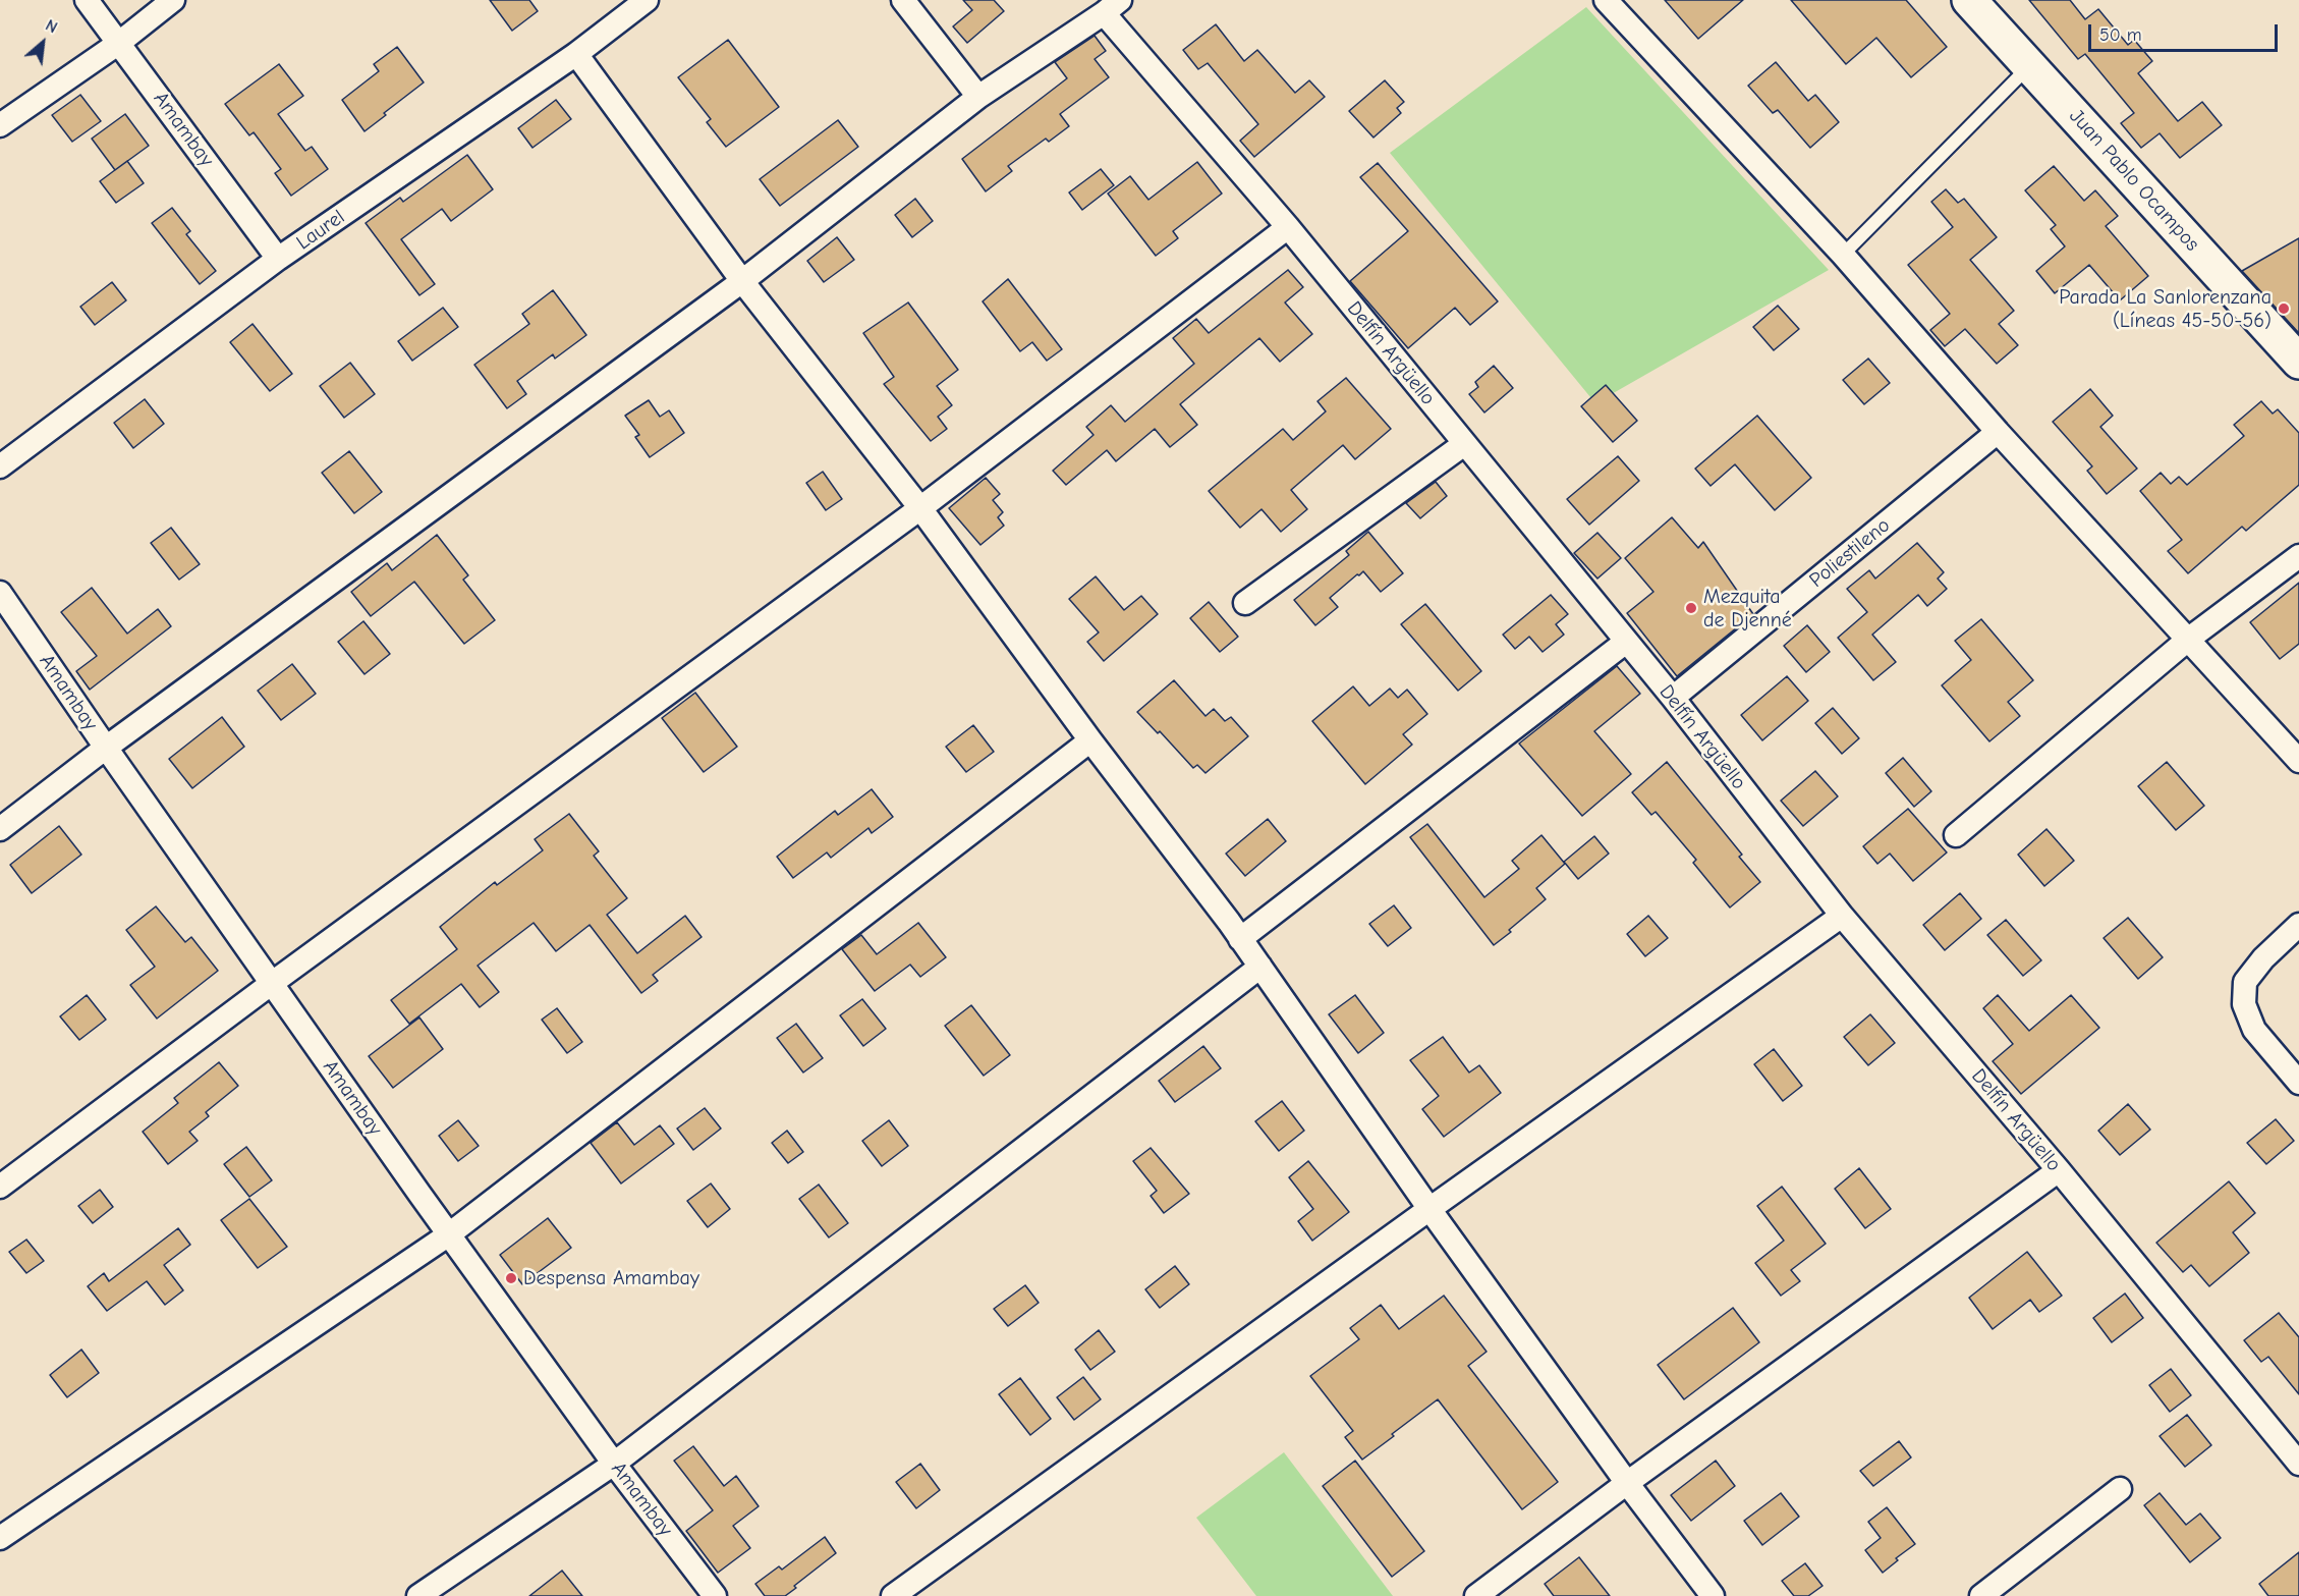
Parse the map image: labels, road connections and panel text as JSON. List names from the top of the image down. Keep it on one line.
{"streets":{"street":["Amambay","Juan Pablo Ocampos","Laurel","Delfín Argüello","Poliestileno"]},"crossings":[["Amambay","Laurel"],["Delfín Argüello","Poliestileno"]],"places":["Parada La Sanlorenzana (Líneas 45-50-56)","Mezquita de Djenné","Despensa Amambay"],"scale_bar":"50 m","north":"top right"}
